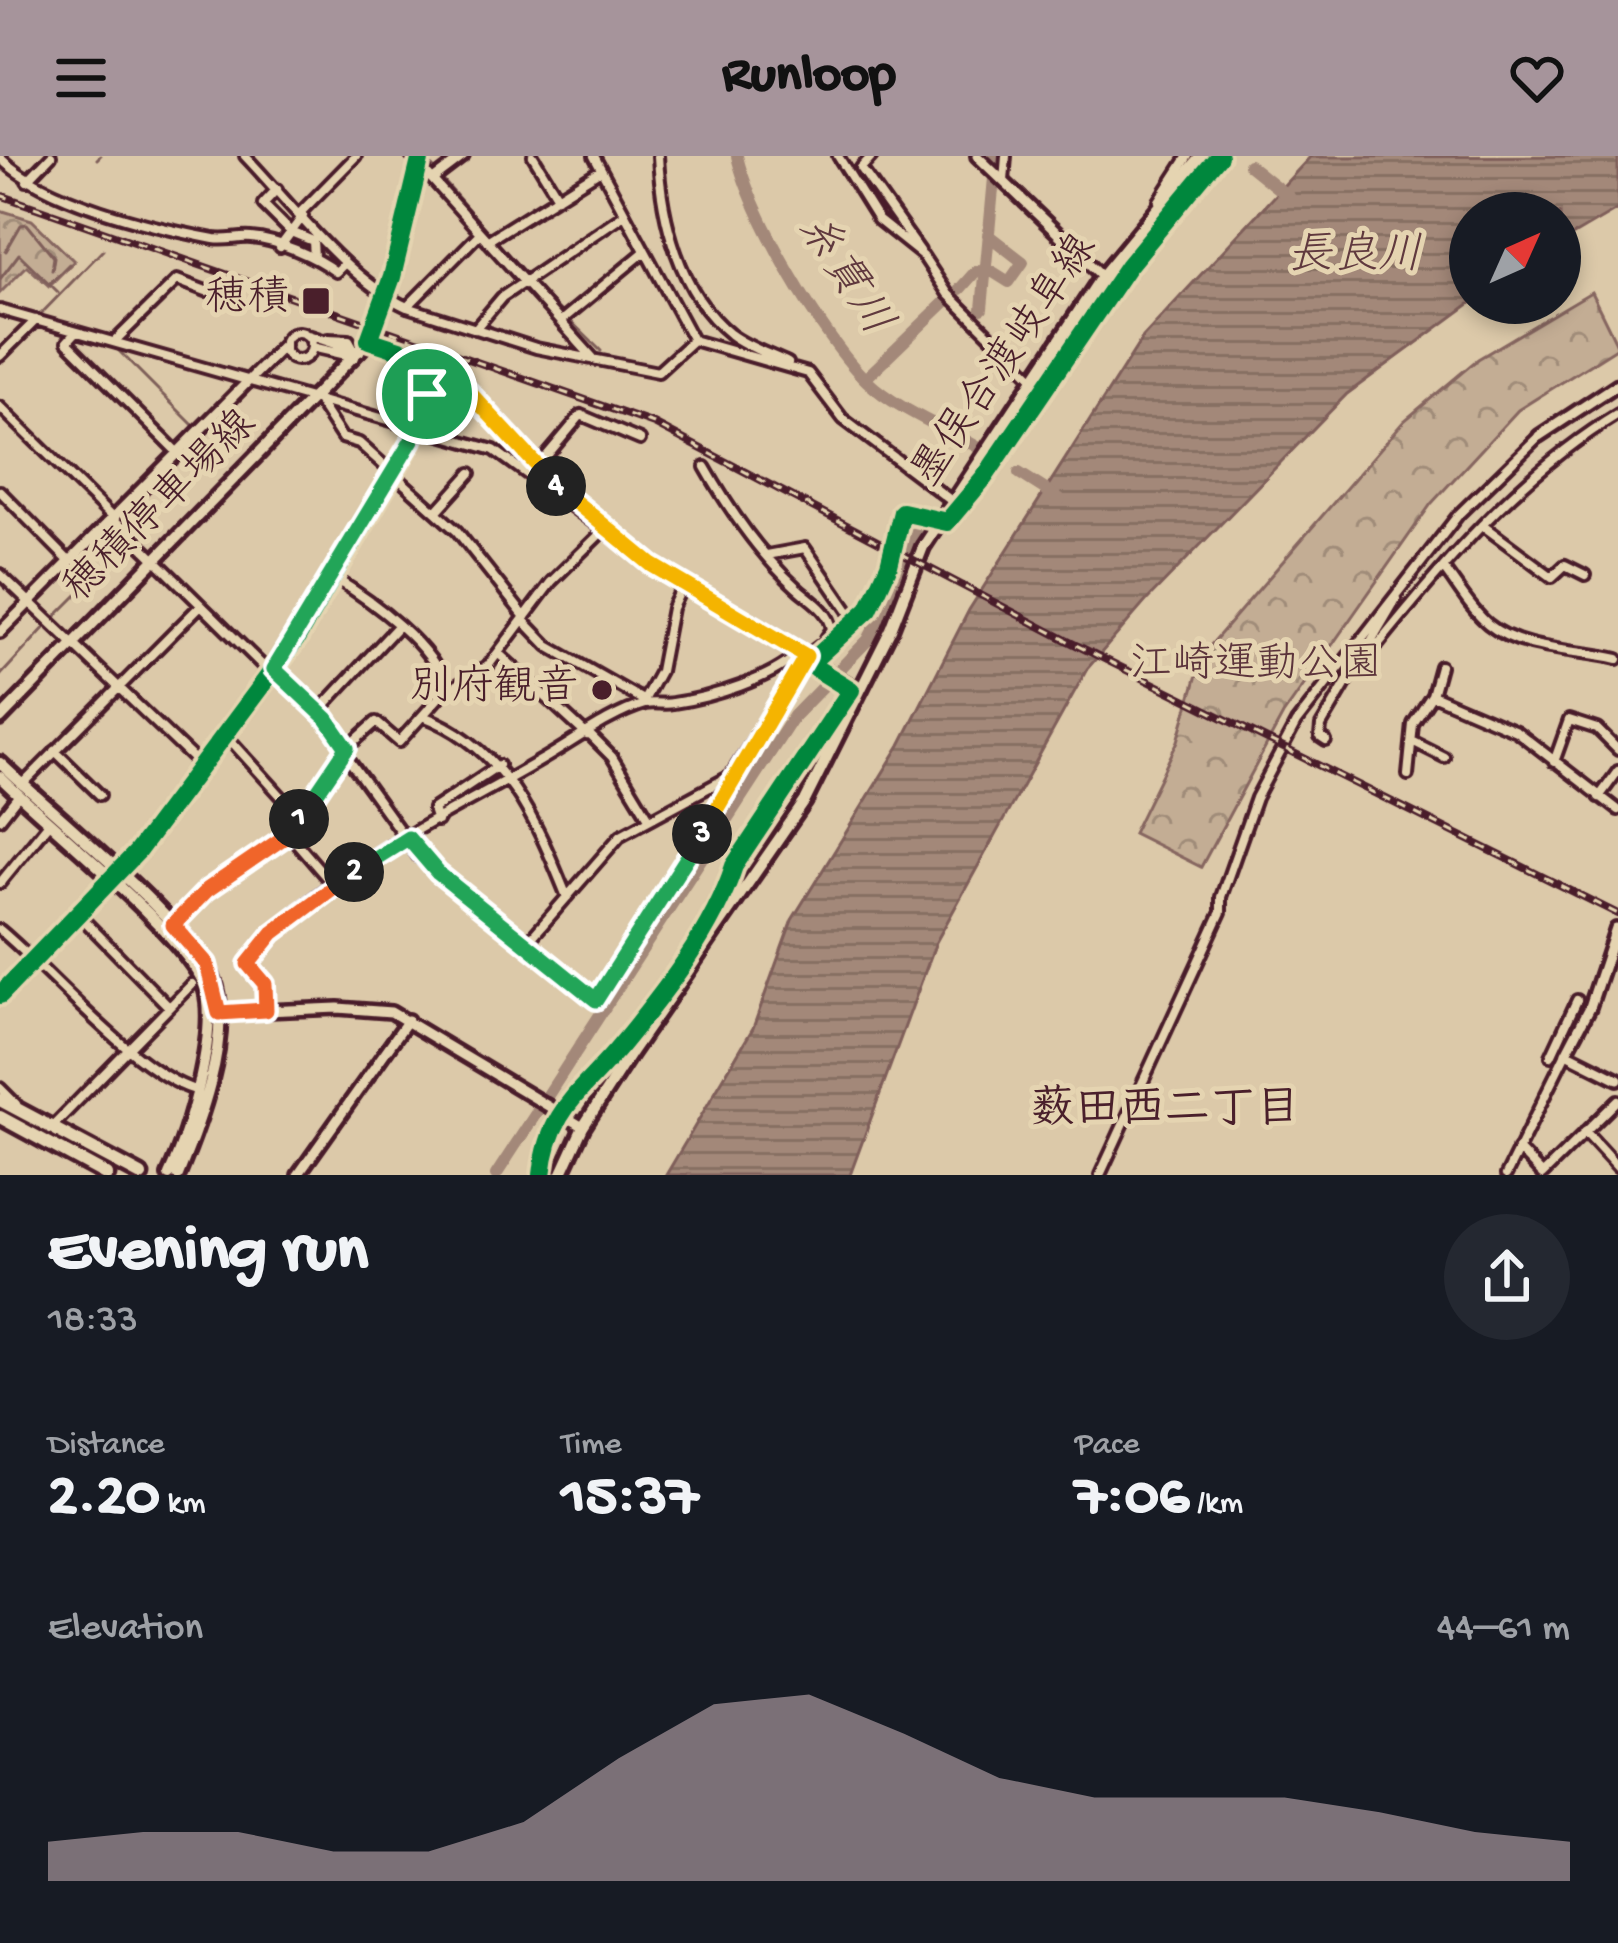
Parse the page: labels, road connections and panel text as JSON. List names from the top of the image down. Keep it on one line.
{"streets":{"main road":["墨俣合渡岐阜線","穂積停車場線"]},"districts":["薮田西二丁目"],"water":["長良川","糸貫川"],"parks":["江崎運動公園"],"places":{"transit":["穂積"],"other":["別府観音"]},"north":"top right","page":{"header":"Runloop","pins":["4","1","3","2"],"heading":["Evening run","18:33"],"stats":[["Distance","2.20 km"],["Time","15:37"],["Pace","7:06 /km"]],"chart":["Elevation","44–61 m"]}}
